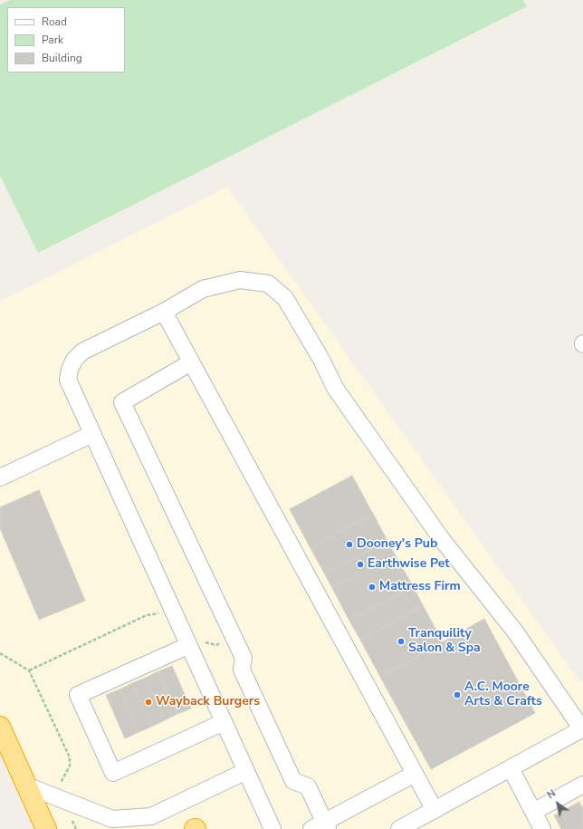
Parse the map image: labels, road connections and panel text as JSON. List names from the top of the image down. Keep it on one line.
{"places":["Dooney's Pub","Earthwise Pet","Mattress Firm","Tranquility Salon & Spa","A.C. Moore Arts & Crafts","Wayback Burgers"],"legend":["Road","Park","Building"],"north":"top left"}
